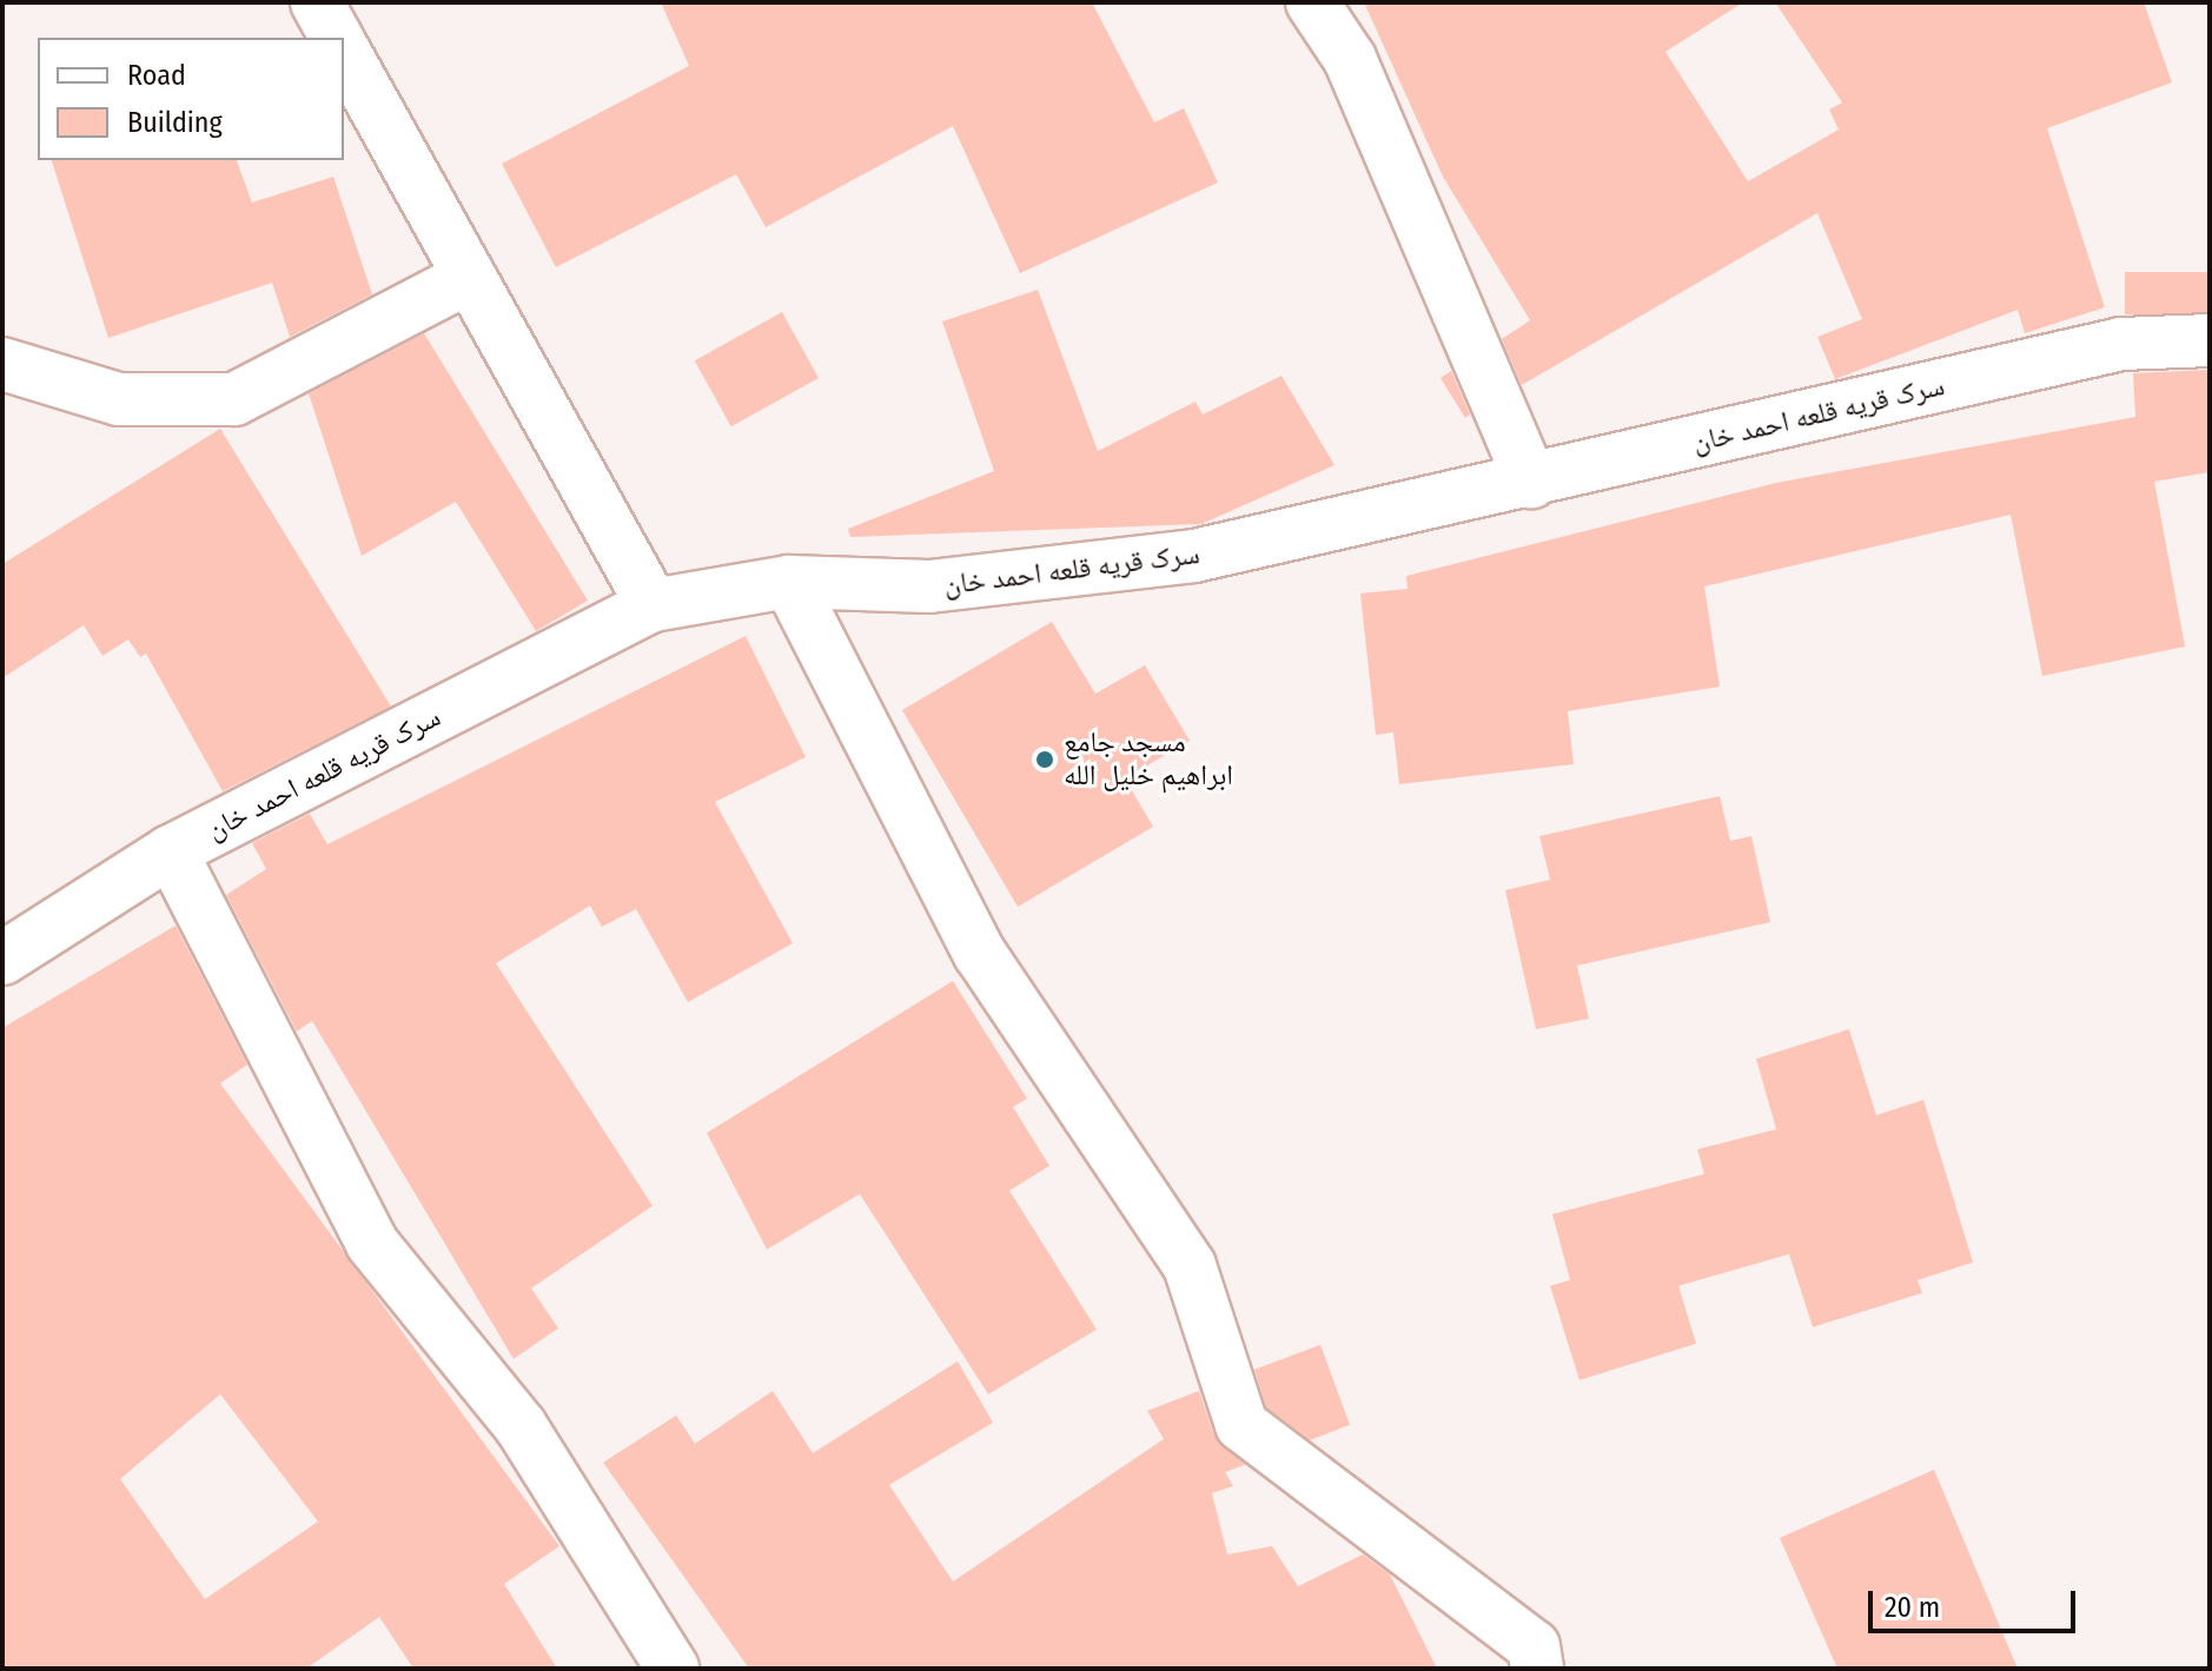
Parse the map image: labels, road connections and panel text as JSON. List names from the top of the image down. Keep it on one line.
{"streets":{"street":["سرک قریه قلعه احمد خان"]},"places":["مسجد جامع ابراهیم خلیل الله"],"legend":["Road","Building"],"scale_bar":"20 m"}
